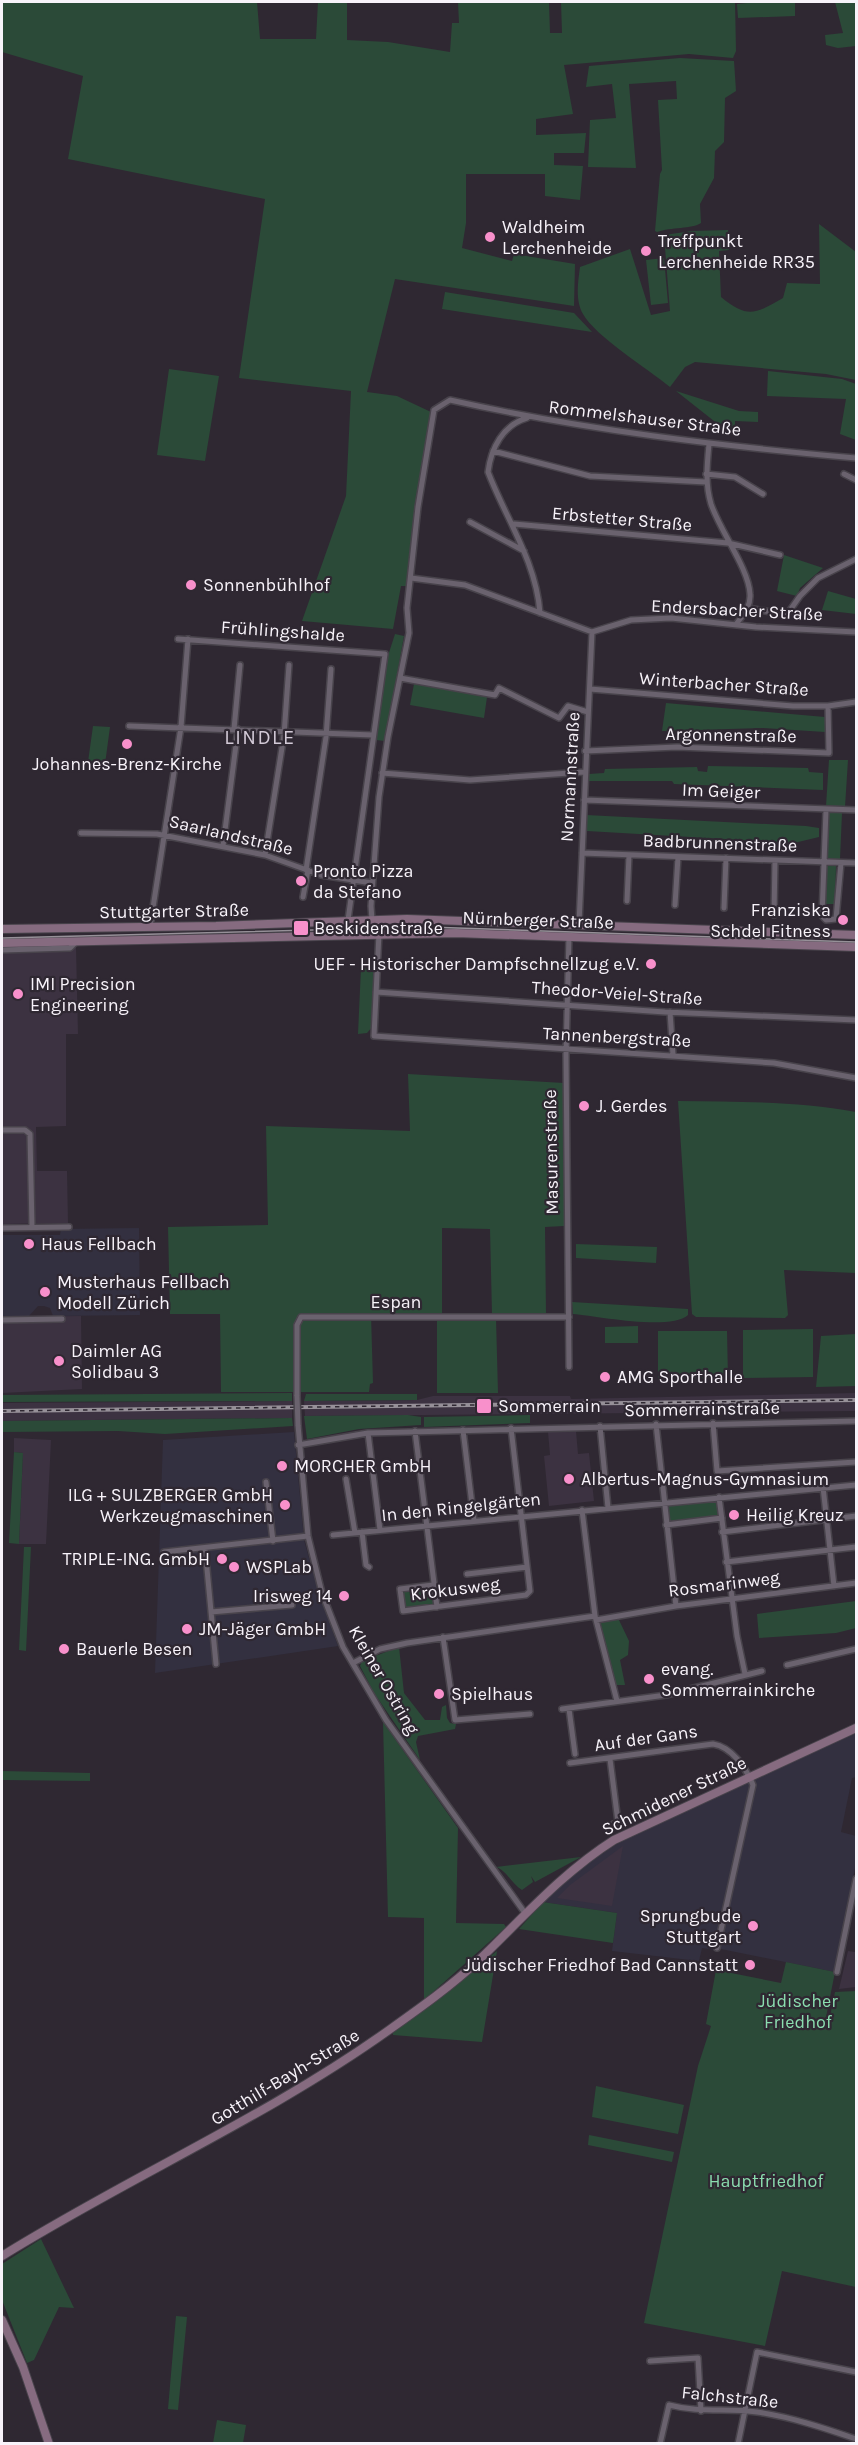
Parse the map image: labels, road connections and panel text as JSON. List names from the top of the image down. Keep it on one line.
{"streets":{"main road":["Stuttgarter Straße","Nürnberger Straße","Schmidener Straße","Gotthilf-Bayh-Straße"],"street":["Rommelshauser Straße","Erbstetter Straße","Endersbacher Straße","Frühlingshalde","Winterbacher Straße","Argonnenstraße","Normannstraße","Im Geiger","Saarlandstraße","Badbrunnenstraße","Theodor-Veiel-Straße","Tannenbergstraße","Masurenstraße","Espan","Sommerrainstraße","In den Ringelgärten","Rosmarinweg","Krokusweg","Kleiner Ostring","Auf der Gans","Falchstraße"]},"crossings":[["Endersbacher Straße","Normannstraße"],["Winterbacher Straße","Argonnenstraße"],["Winterbacher Straße","Normannstraße"],["Argonnenstraße","Normannstraße"],["Normannstraße","Im Geiger"],["Normannstraße","Badbrunnenstraße"],["Normannstraße","Nürnberger Straße"],["Stuttgarter Straße","Nürnberger Straße"],["Nürnberger Straße","Masurenstraße"],["Theodor-Veiel-Straße","Tannenbergstraße"],["Theodor-Veiel-Straße","Masurenstraße"],["Tannenbergstraße","Masurenstraße"],["Masurenstraße","Espan"],["Espan","Kleiner Ostring"],["Sommerrainstraße","Kleiner Ostring"],["Rosmarinweg","Kleiner Ostring"],["Kleiner Ostring","Schmidener Straße"],["Auf der Gans","Schmidener Straße"],["Schmidener Straße","Gotthilf-Bayh-Straße"]],"districts":["LINDLE"],"parks":["Jüdischer Friedhof","Hauptfriedhof"],"places":{"other":["Waldheim Lerchenheide","Treffpunkt Lerchenheide RR35","Sonnenbühlhof","Johannes-Brenz-Kirche","Pronto Pizza da Stefano","Franziska Schdel Fitness","UEF - Historischer Dampfschnellzug e.V.","IMI Precision Engineering","J. Gerdes","Haus Fellbach","Musterhaus Fellbach Modell Zürich","Daimler AG Solidbau 3","AMG Sporthalle","MORCHER GmbH","Albertus-Magnus-Gymnasium","ILG + SULZBERGER GmbH Werkzeugmaschinen","Heilig Kreuz","TRIPLE-ING. GmbH","WSPLab","Irisweg 14","JM-Jäger GmbH","Bauerle Besen","evang. Sommerrainkirche","Spielhaus","Sprungbude Stuttgart","Jüdischer Friedhof Bad Cannstatt"],"transit":["Beskidenstraße","Sommerrain"]}}
